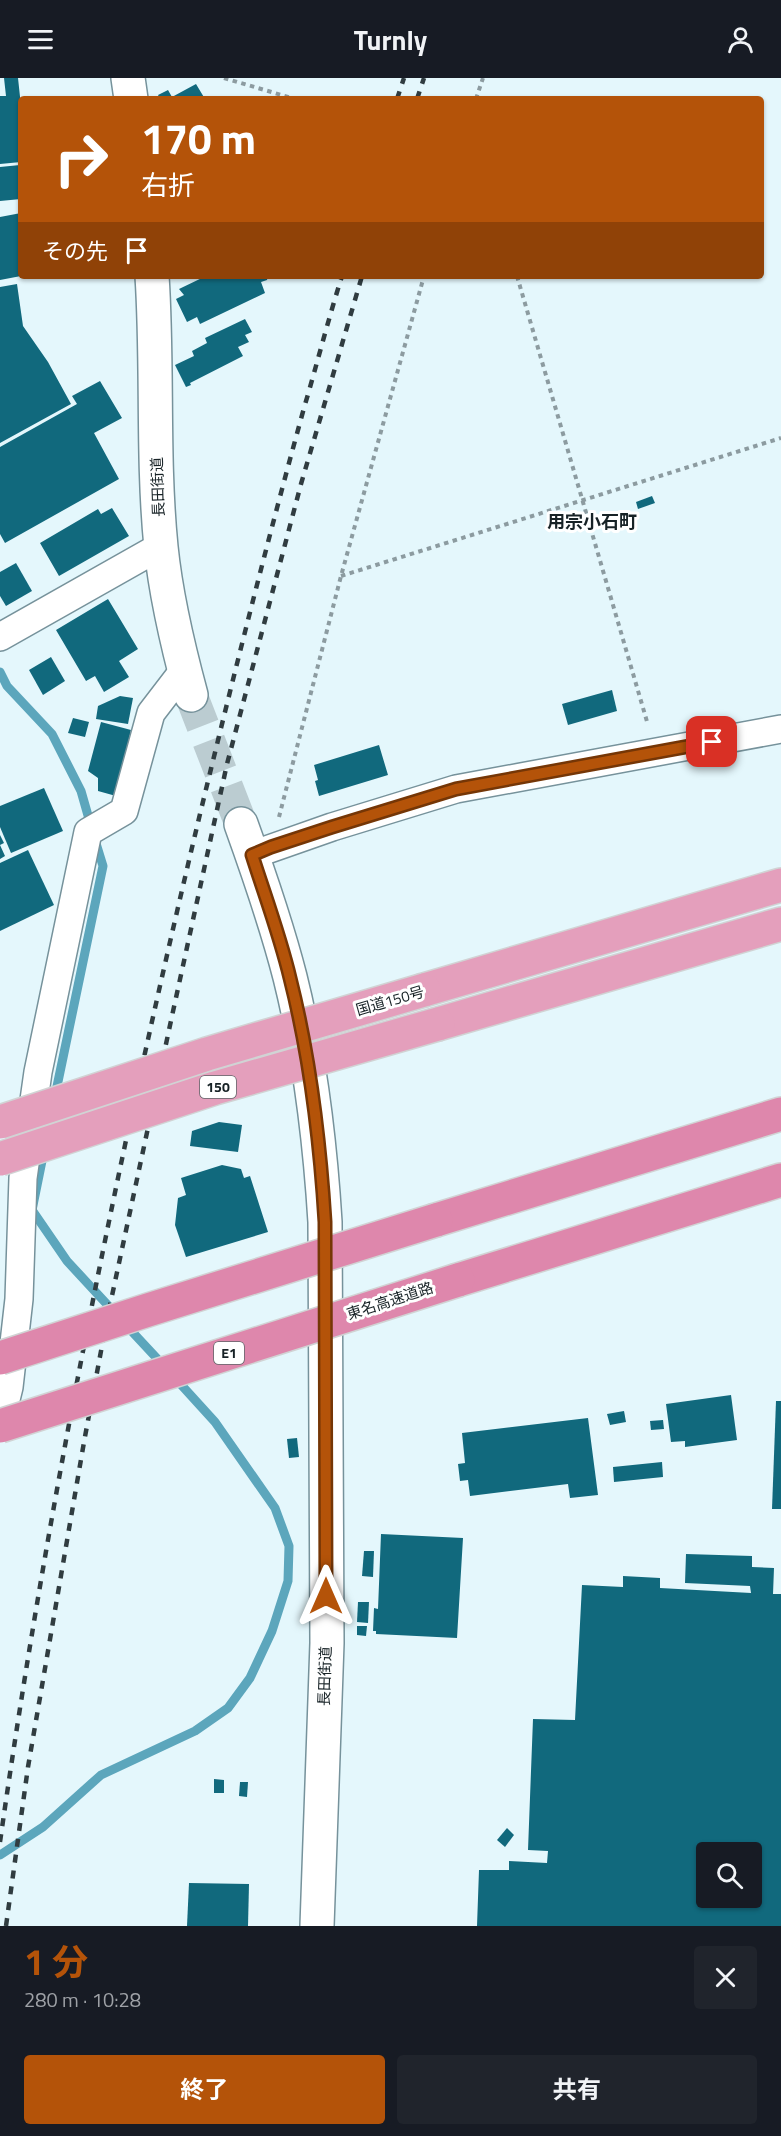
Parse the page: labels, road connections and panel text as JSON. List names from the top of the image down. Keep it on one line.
{"streets":{"highway":["国道150号","150","東名高速道路","E1"],"main road":["長田街道"]},"districts":["用宗小石町"],"page":{"header":"Turnly","turn":["170 m","右折"],"then":"その先","heading":["1 分","280 m · 10:28"],"buttons":["終了","共有"]}}
